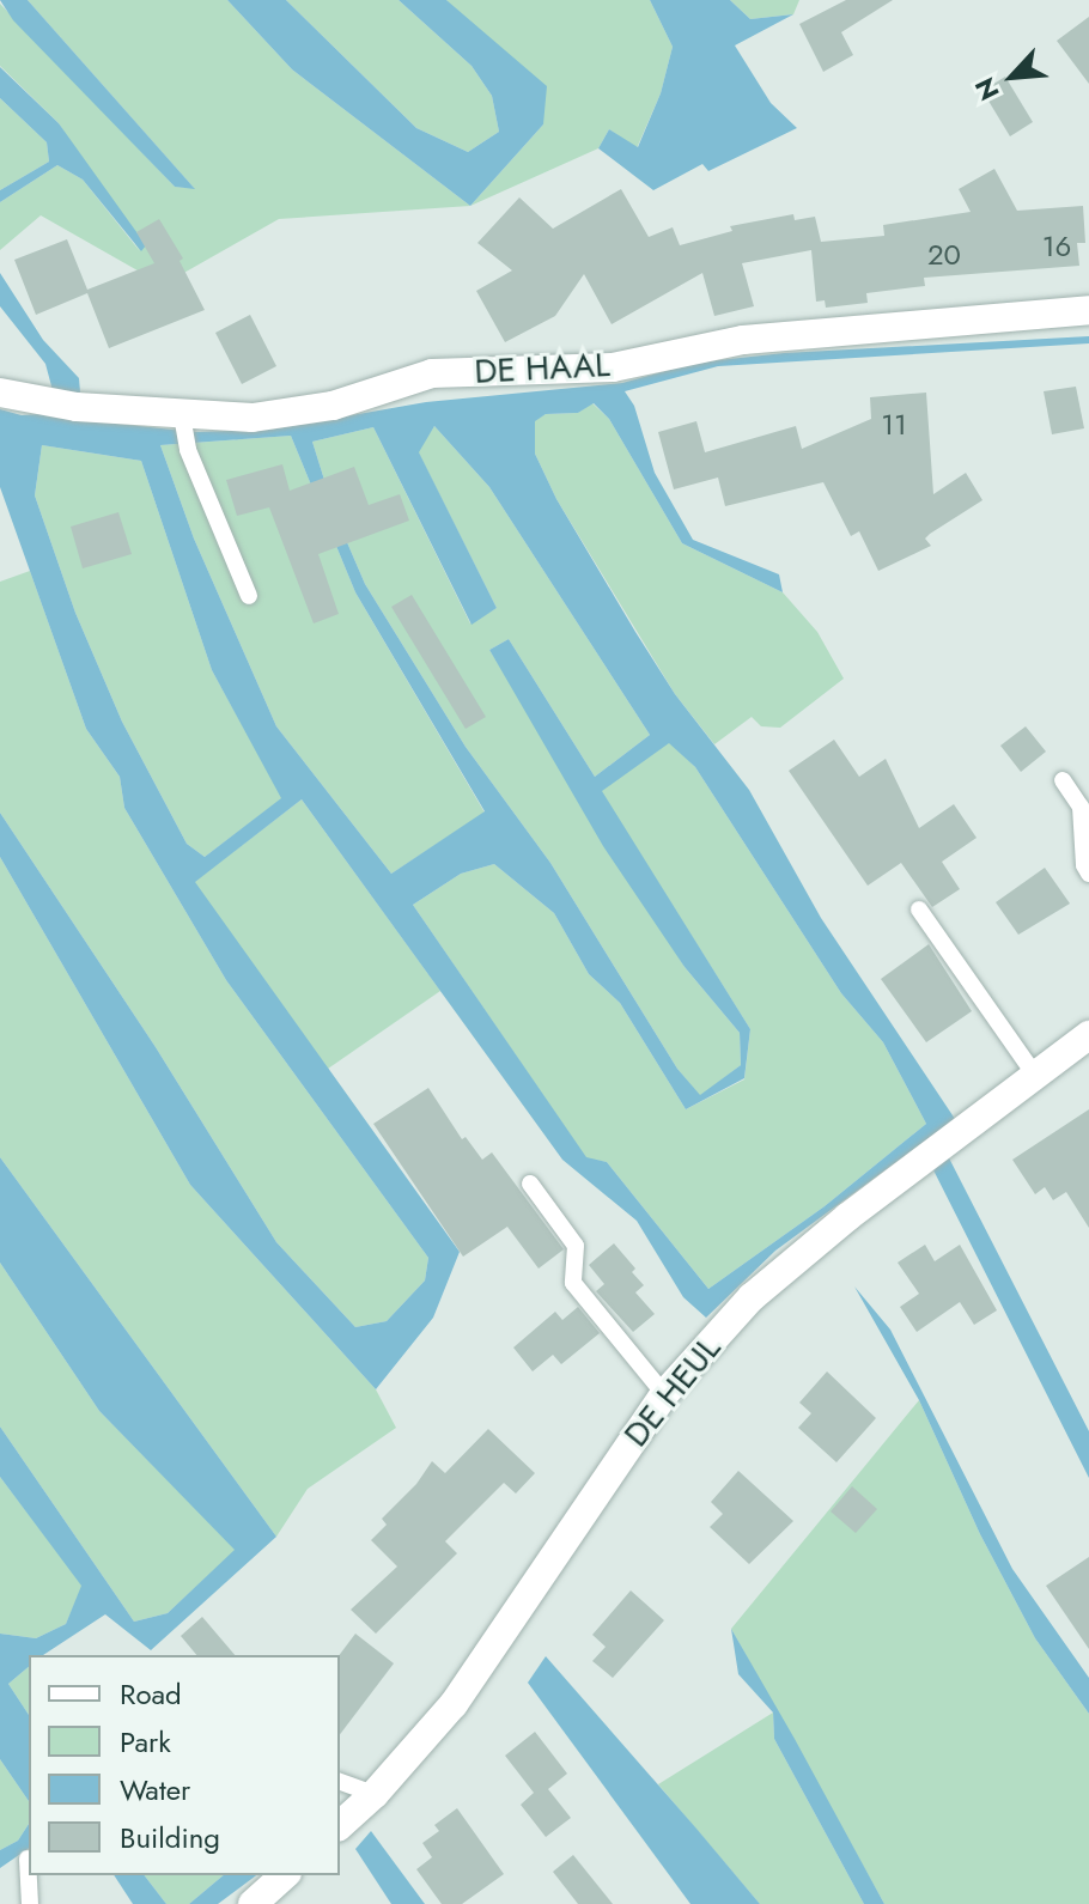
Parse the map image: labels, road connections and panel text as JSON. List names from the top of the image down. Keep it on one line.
{"streets":{"street":["DE HAAL","DE HEUL"]},"house_numbers":["16","20","11"],"legend":["Road","Park","Water","Building"],"north":"bottom left"}
